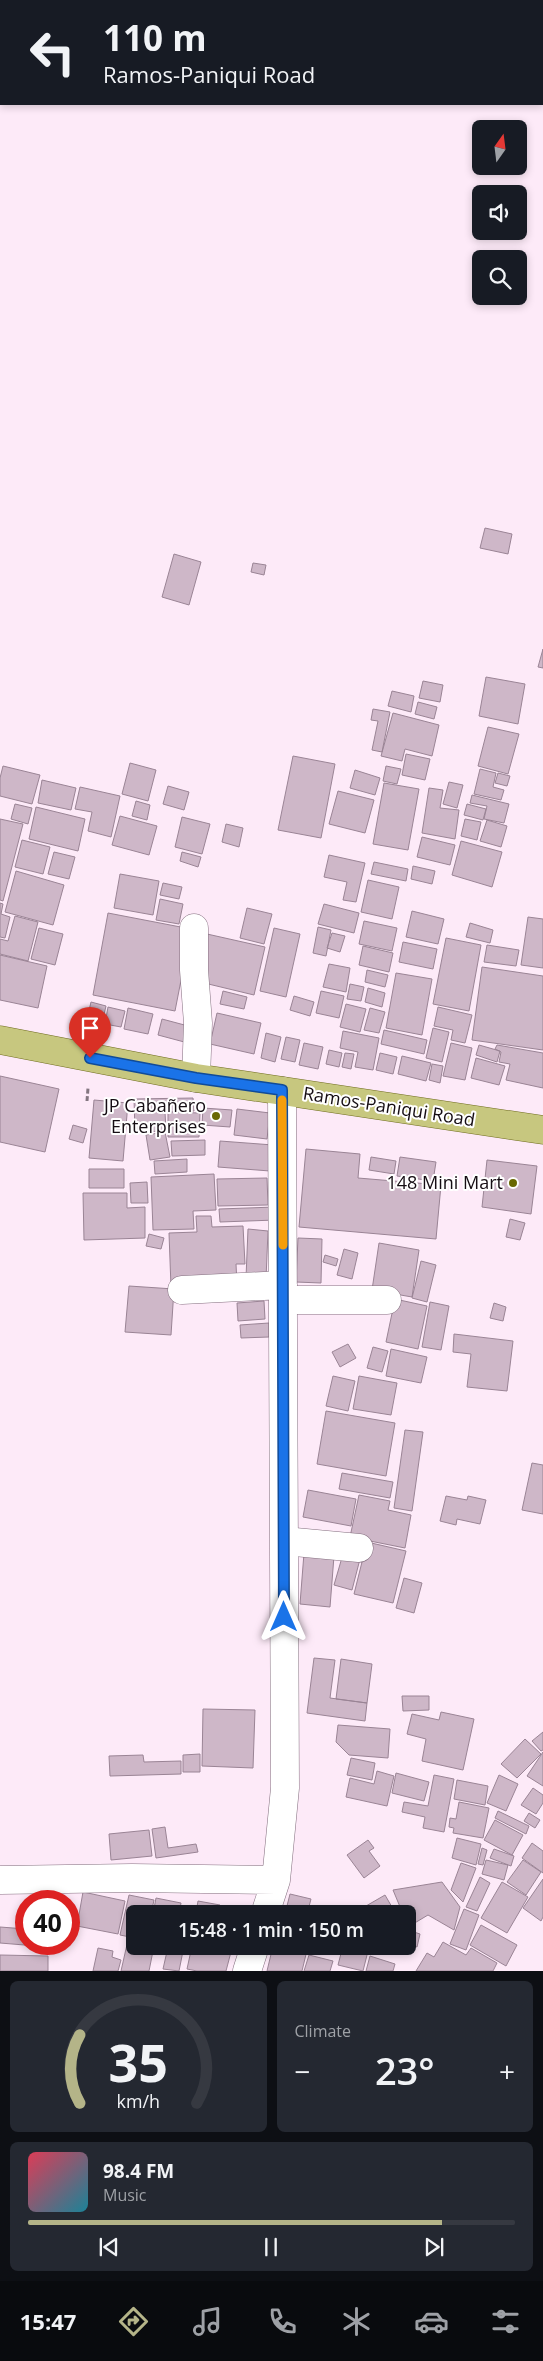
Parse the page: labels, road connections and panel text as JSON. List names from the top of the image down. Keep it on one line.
{"streets":{"main road":["Ramos-Paniqui Road"]},"places":["JP Cabañero Enterprises","148 Mini Mart"],"north":"top","page":{"turn":["110 m","Ramos-Paniqui Road"],"limit":"40","trip":"15:48 · 1 min · 150 m","tile":"Climate","heat":["−","23°","+"],"song":["98.4 FM","Music"],"tabs":"15:47","gauge":["35","km/h"]}}
